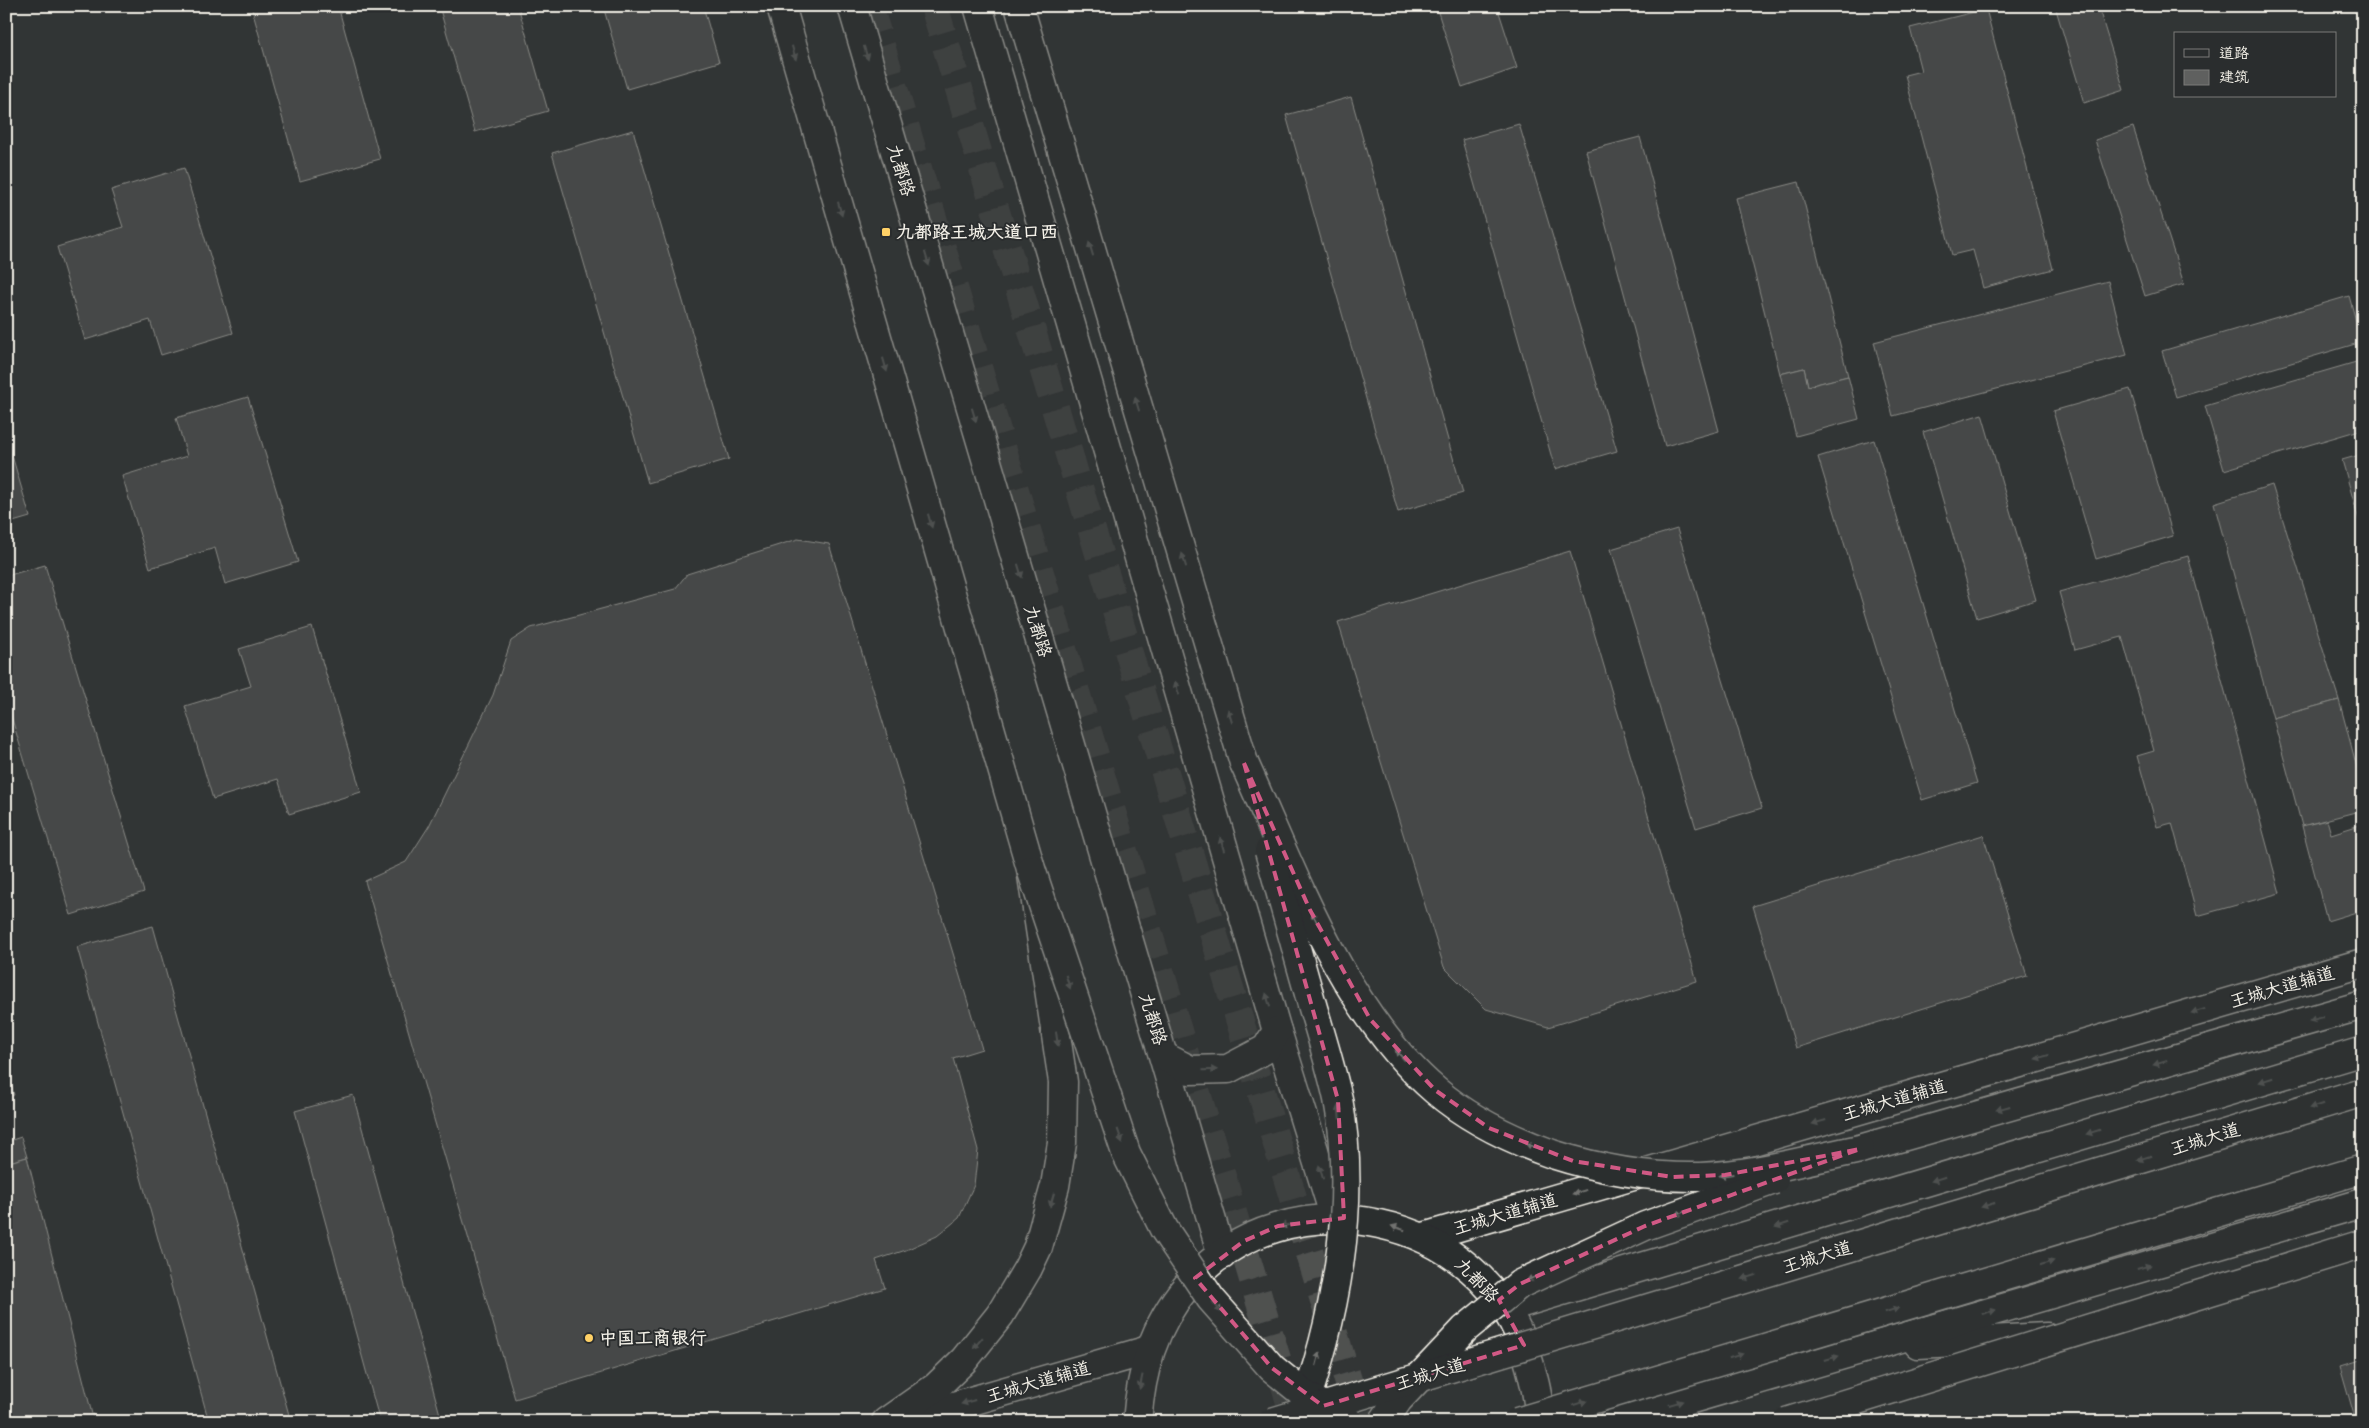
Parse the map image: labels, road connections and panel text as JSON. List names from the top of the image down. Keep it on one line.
{"streets":{"main road":["九都路","王城大道辅道","王城大道"]},"crossings":[["九都路","王城大道辅道"]],"places":{"transit":["九都路王城大道口西"],"other":["中国工商银行"]},"legend":["道路","建筑"]}
